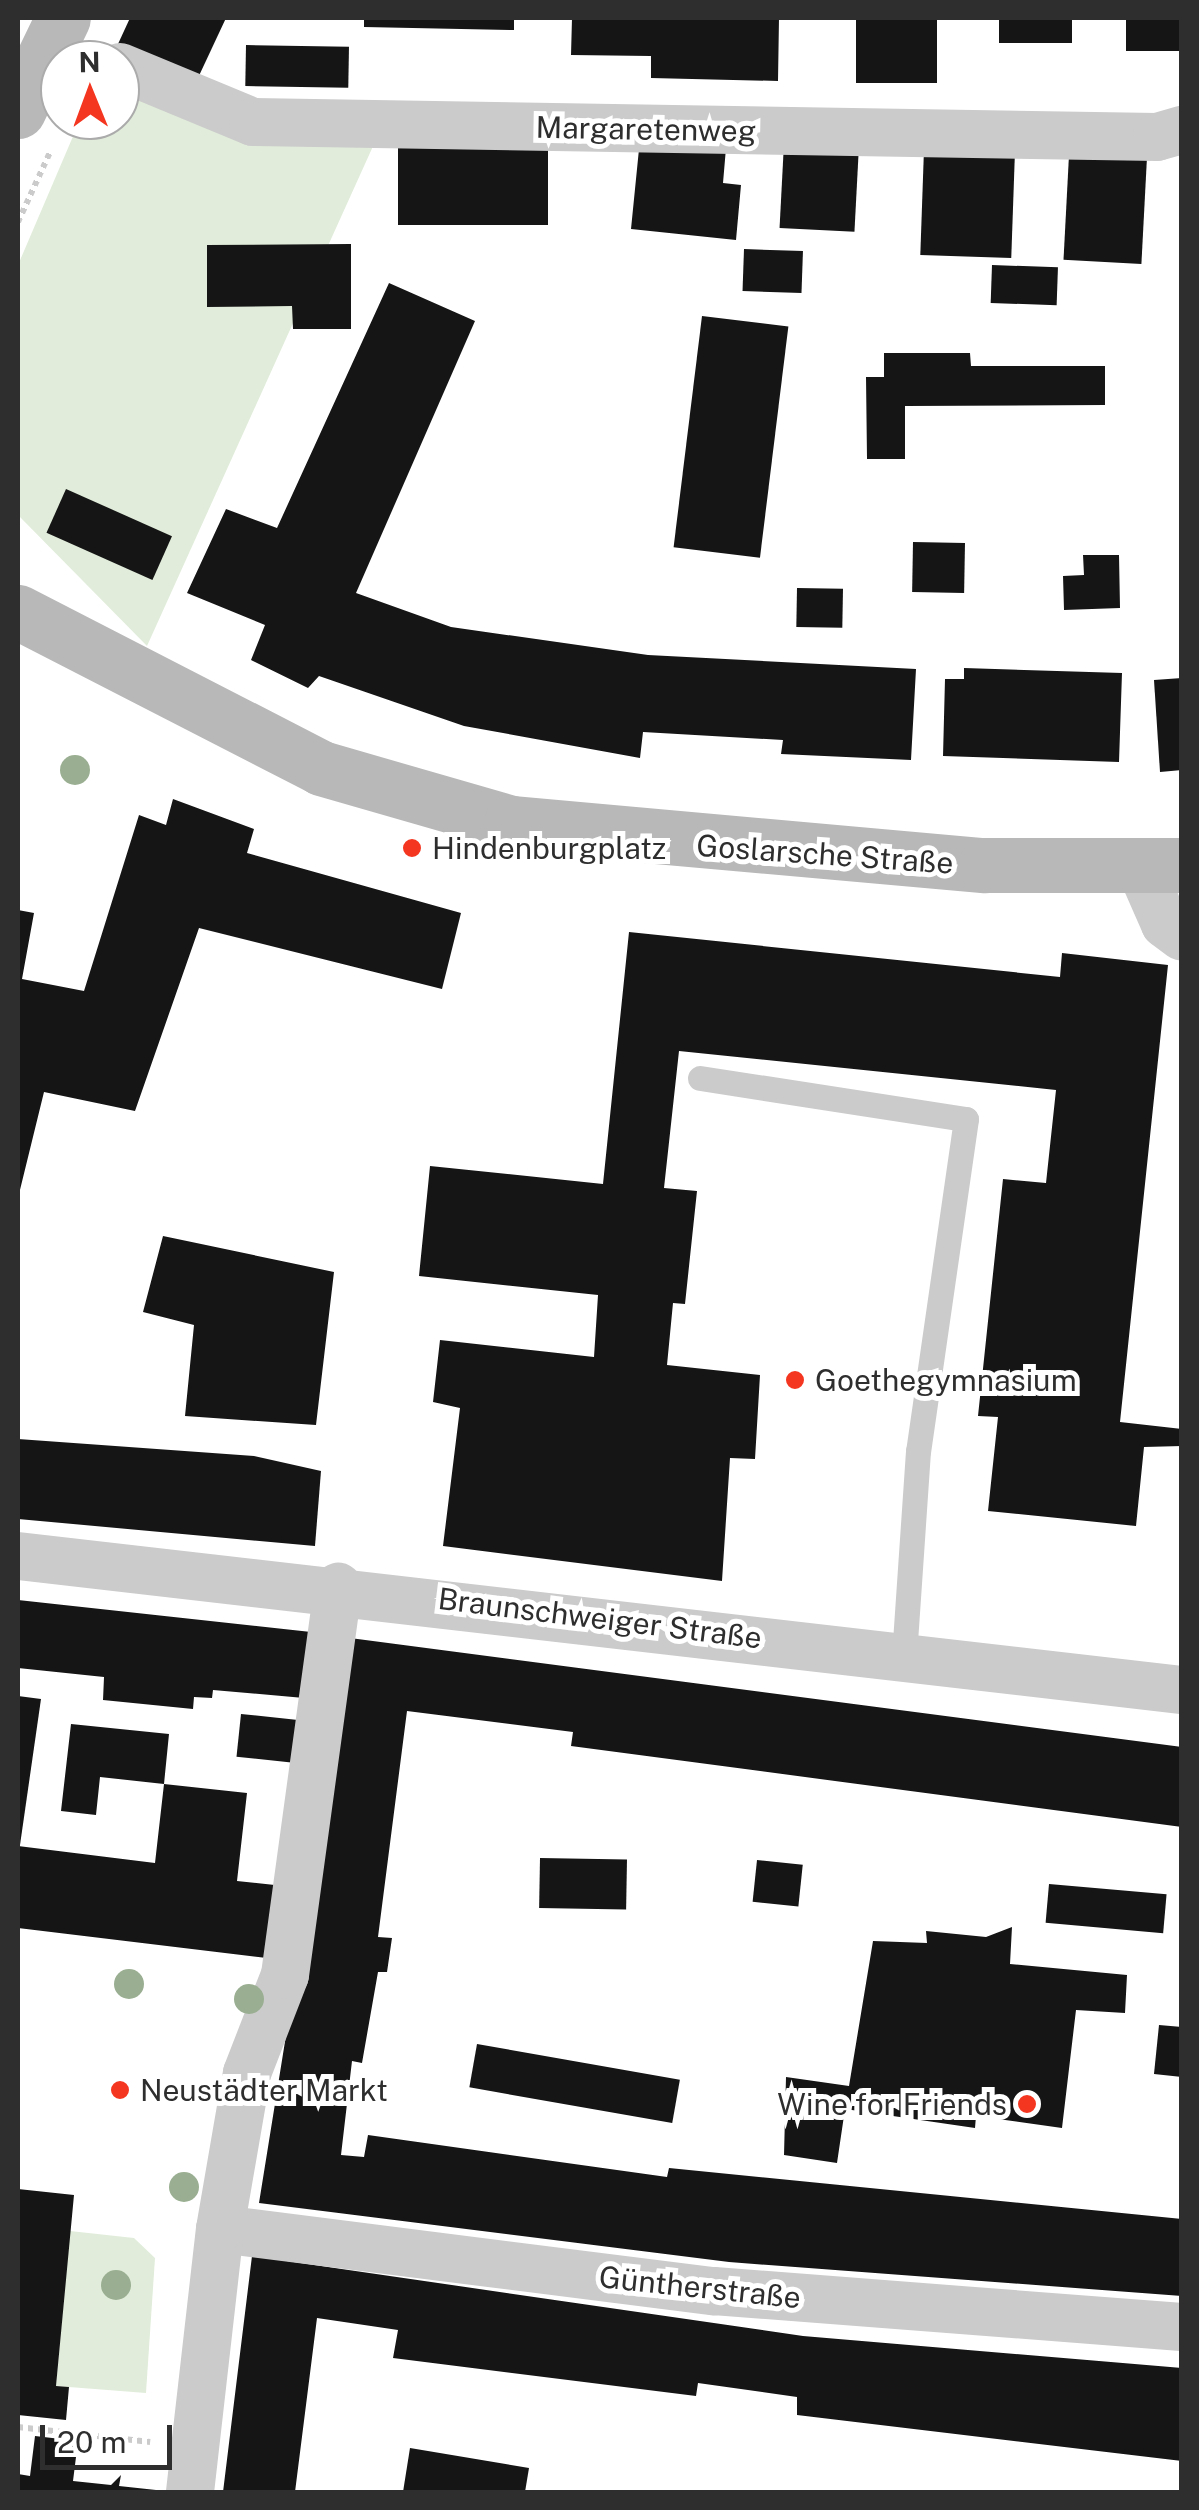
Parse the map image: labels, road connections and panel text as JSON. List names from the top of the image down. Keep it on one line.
{"streets":{"main road":["Goslarsche Straße"],"street":["Margaretenweg","Braunschweiger Straße","Güntherstraße"]},"places":["Hindenburgplatz","Goethegymnasium","Neustädter Markt","Wine for Friends"],"scale_bar":"20 m","north":"top"}
